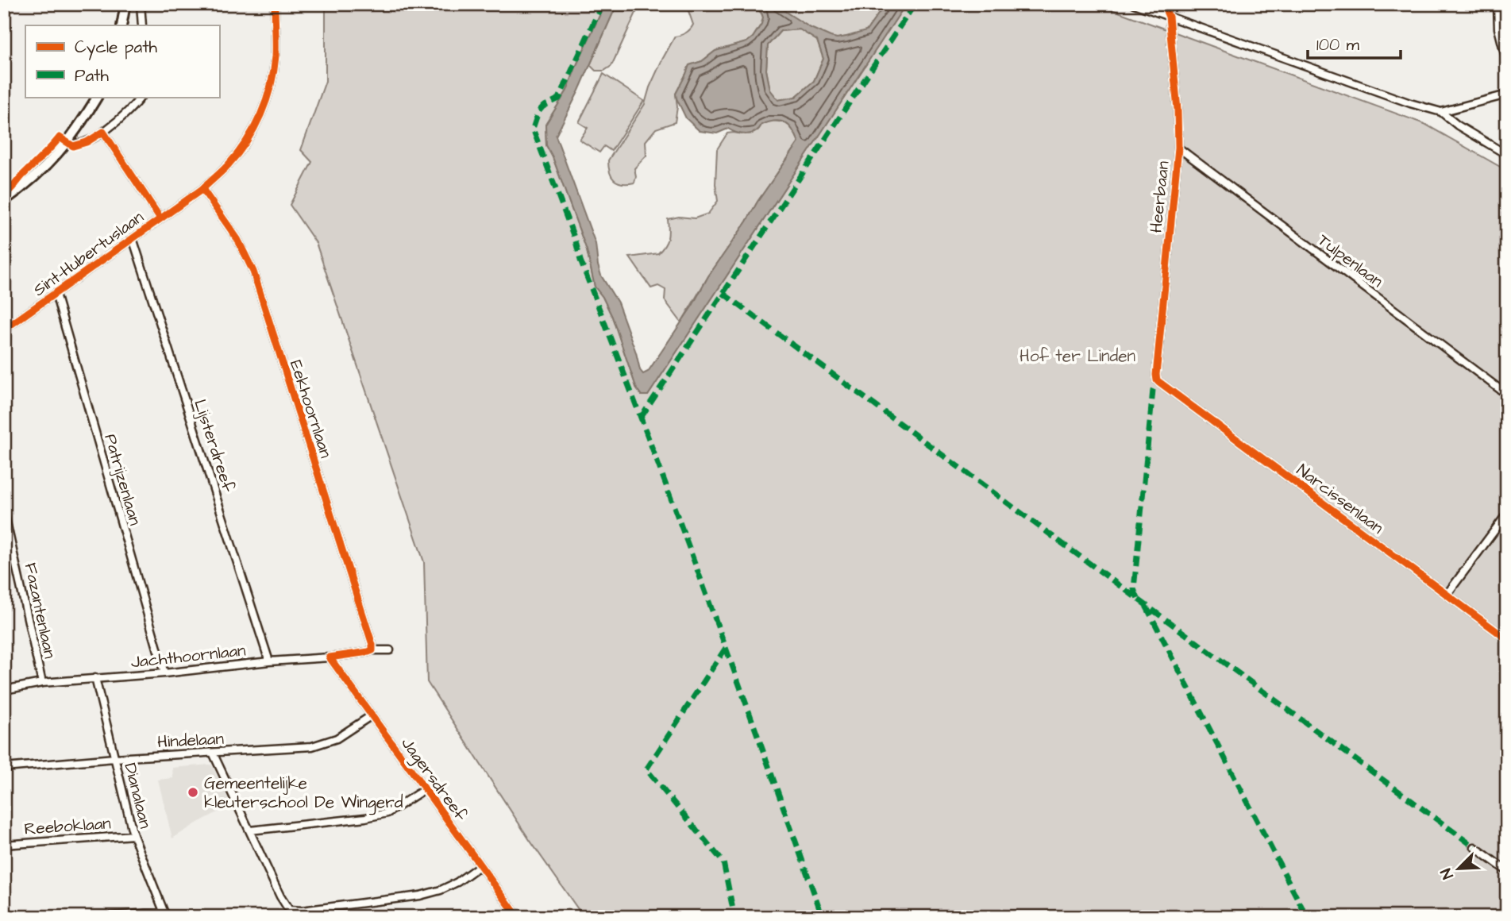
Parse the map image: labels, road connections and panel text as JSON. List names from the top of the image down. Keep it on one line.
{"streets":{"street":["Heerbaan","Sint-Hubertuslaan","Tulpenlaan","Eekhoornlaan","Lijsterdreef","Patrijzenlaan","Narcissenlaan","Fazantenlaan","Jachthoornlaan","Hindelaan","Jagersdreef","Dianalaan","Reeboklaan"]},"crossings":[["Heerbaan","Tulpenlaan"],["Heerbaan","Narcissenlaan"],["Sint-Hubertuslaan","Eekhoornlaan"],["Sint-Hubertuslaan","Lijsterdreef"],["Sint-Hubertuslaan","Patrijzenlaan"],["Eekhoornlaan","Jachthoornlaan"],["Lijsterdreef","Jachthoornlaan"],["Patrijzenlaan","Jachthoornlaan"],["Fazantenlaan","Jachthoornlaan"],["Jachthoornlaan","Jagersdreef"],["Jachthoornlaan","Dianalaan"],["Hindelaan","Jagersdreef"],["Hindelaan","Dianalaan"],["Dianalaan","Reeboklaan"]],"parks":["Hof ter Linden"],"places":["Gemeentelijke kleuterschool De Wingerd"],"legend":["Cycle path","Path"],"scale_bar":"100 m","north":"bottom left"}
